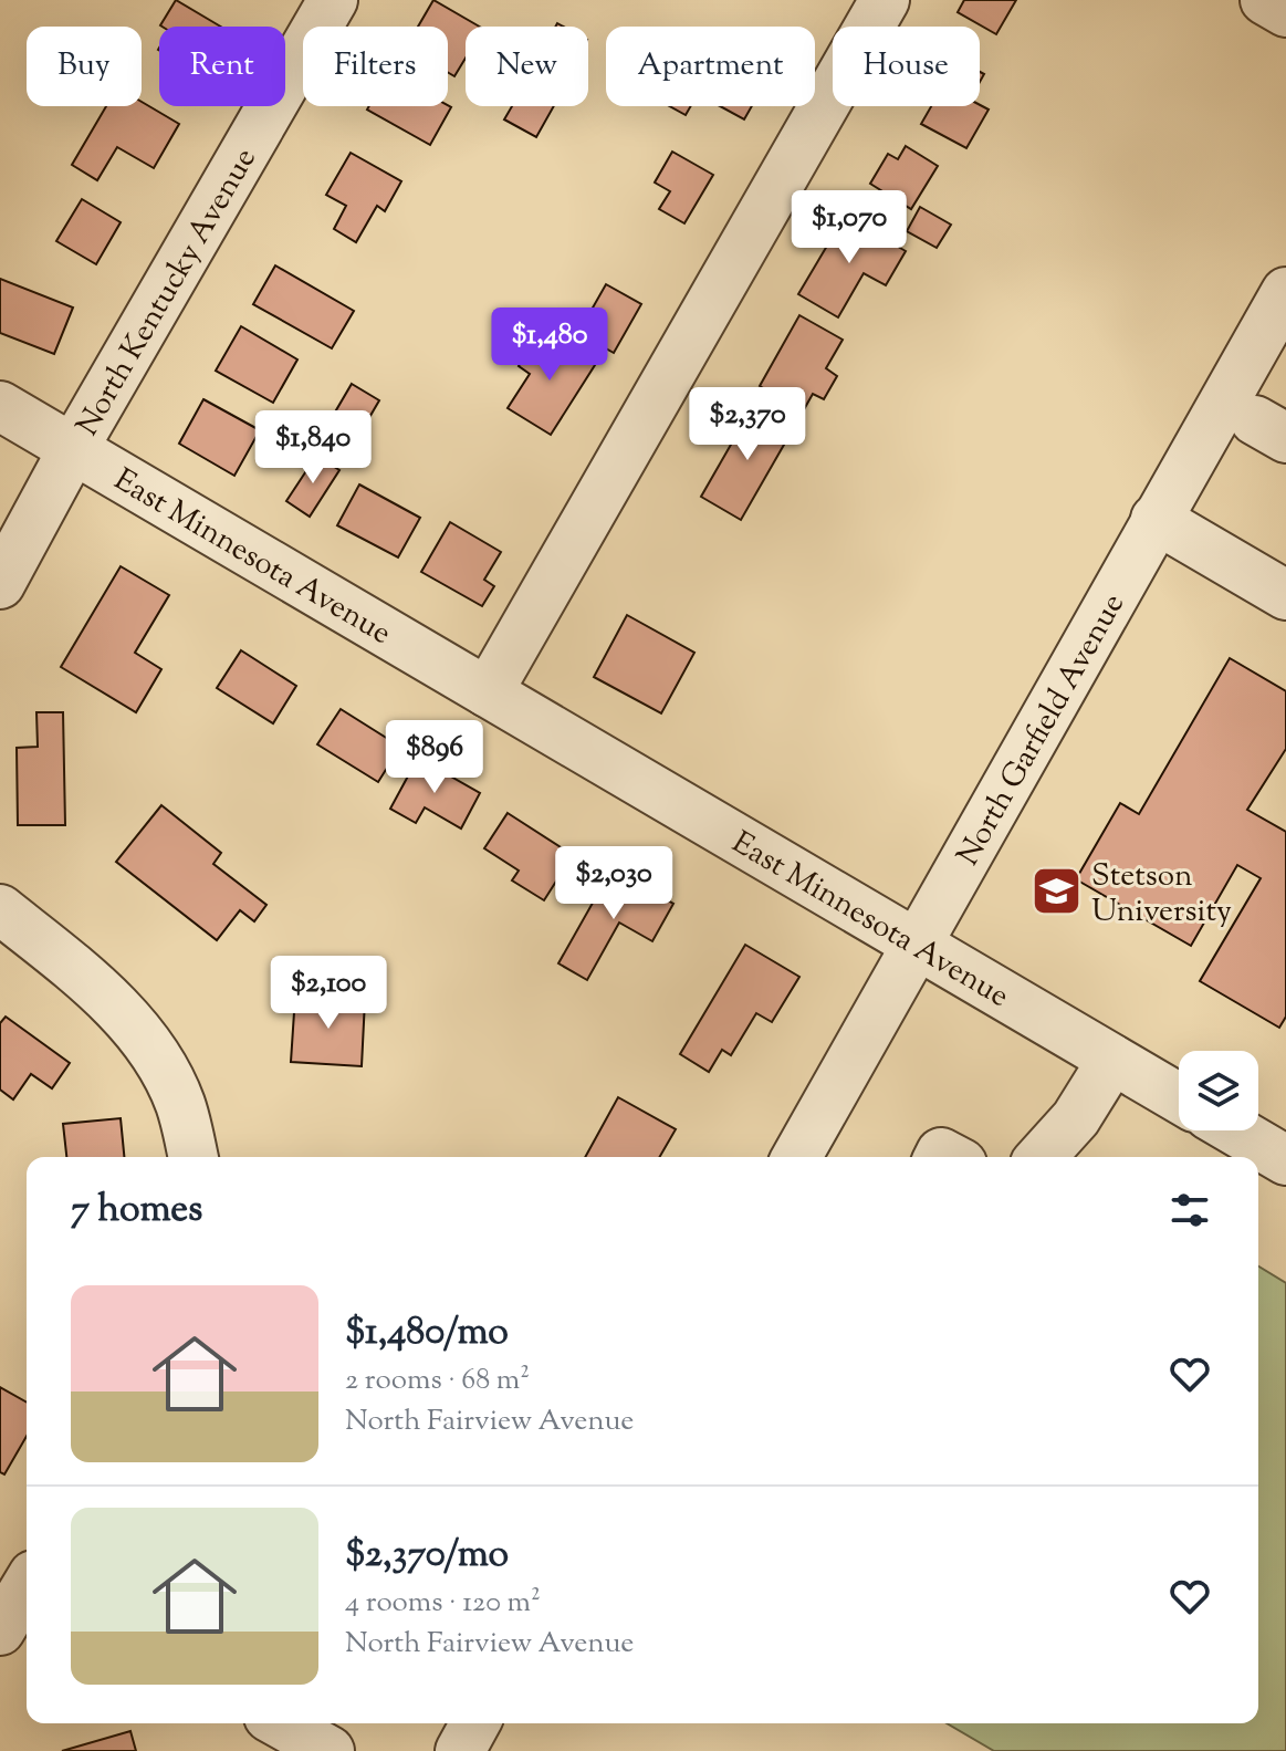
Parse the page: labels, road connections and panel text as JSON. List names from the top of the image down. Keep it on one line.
{"streets":{"street":["North Kentucky Avenue","East Minnesota Avenue","North Garfield Avenue"]},"crossings":[["North Kentucky Avenue","East Minnesota Avenue"],["East Minnesota Avenue","North Garfield Avenue"]],"places":{"school or university":["Stetson University"]},"page":{"chip":["Buy","Rent","Filters","New","Apartment","House"],"price":["$1,070","$1,480","$2,370","$1,840","$896","$2,030","$2,100"],"heading":"7 homes","list":[{"name":"$1,480/mo","note":"2 rooms · 68 m² · North Fairview Avenue"},{"name":"$2,370/mo","note":"4 rooms · 120 m² · North Fairview Avenue"}]}}
